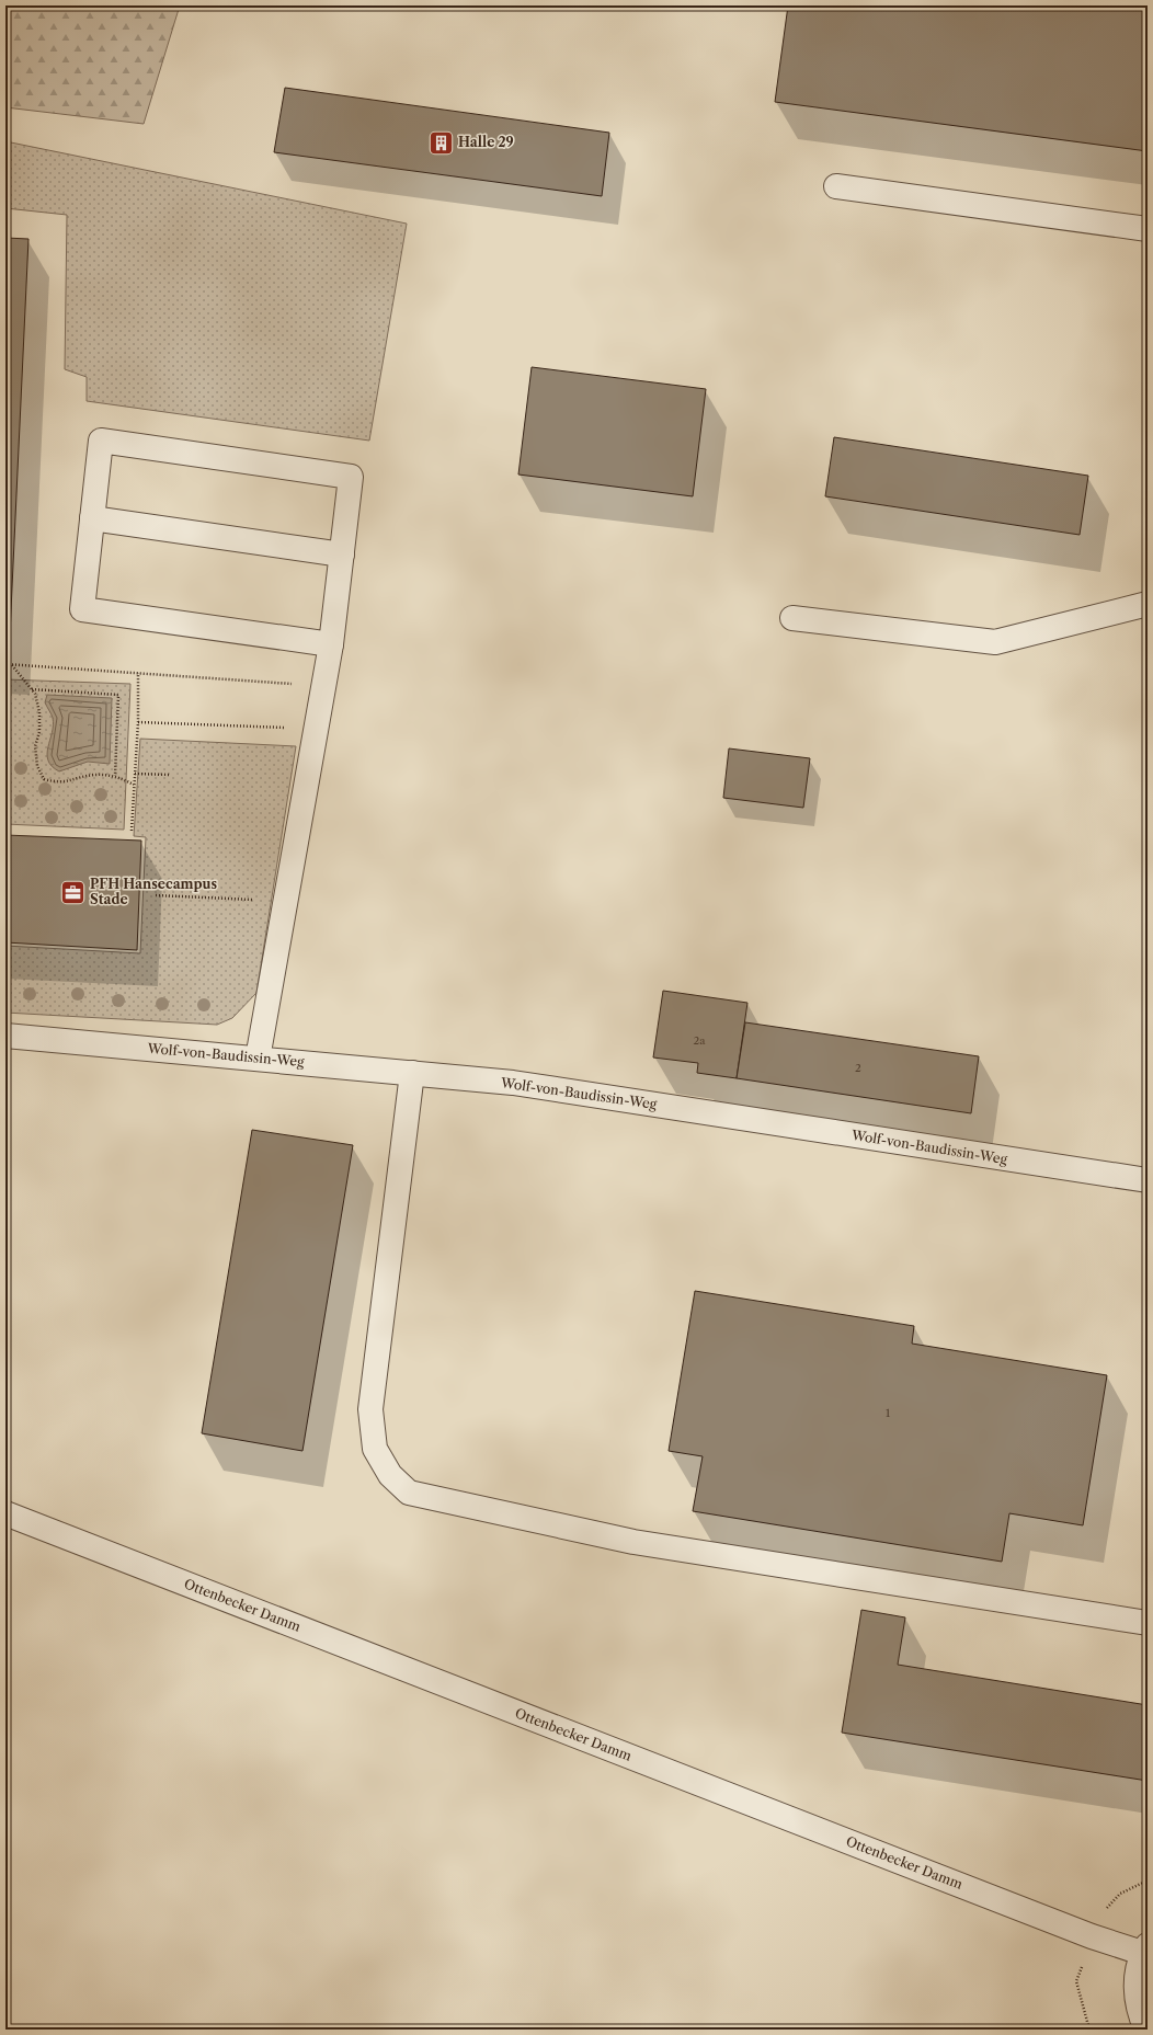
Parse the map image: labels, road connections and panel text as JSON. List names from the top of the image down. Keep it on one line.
{"streets":{"street":["Wolf-von-Baudissin-Weg","Ottenbecker Damm"]},"places":{"building":["Halle 29"],"office":["PFH Hansecampus Stade"]},"house_numbers":["2a","2","1"]}
